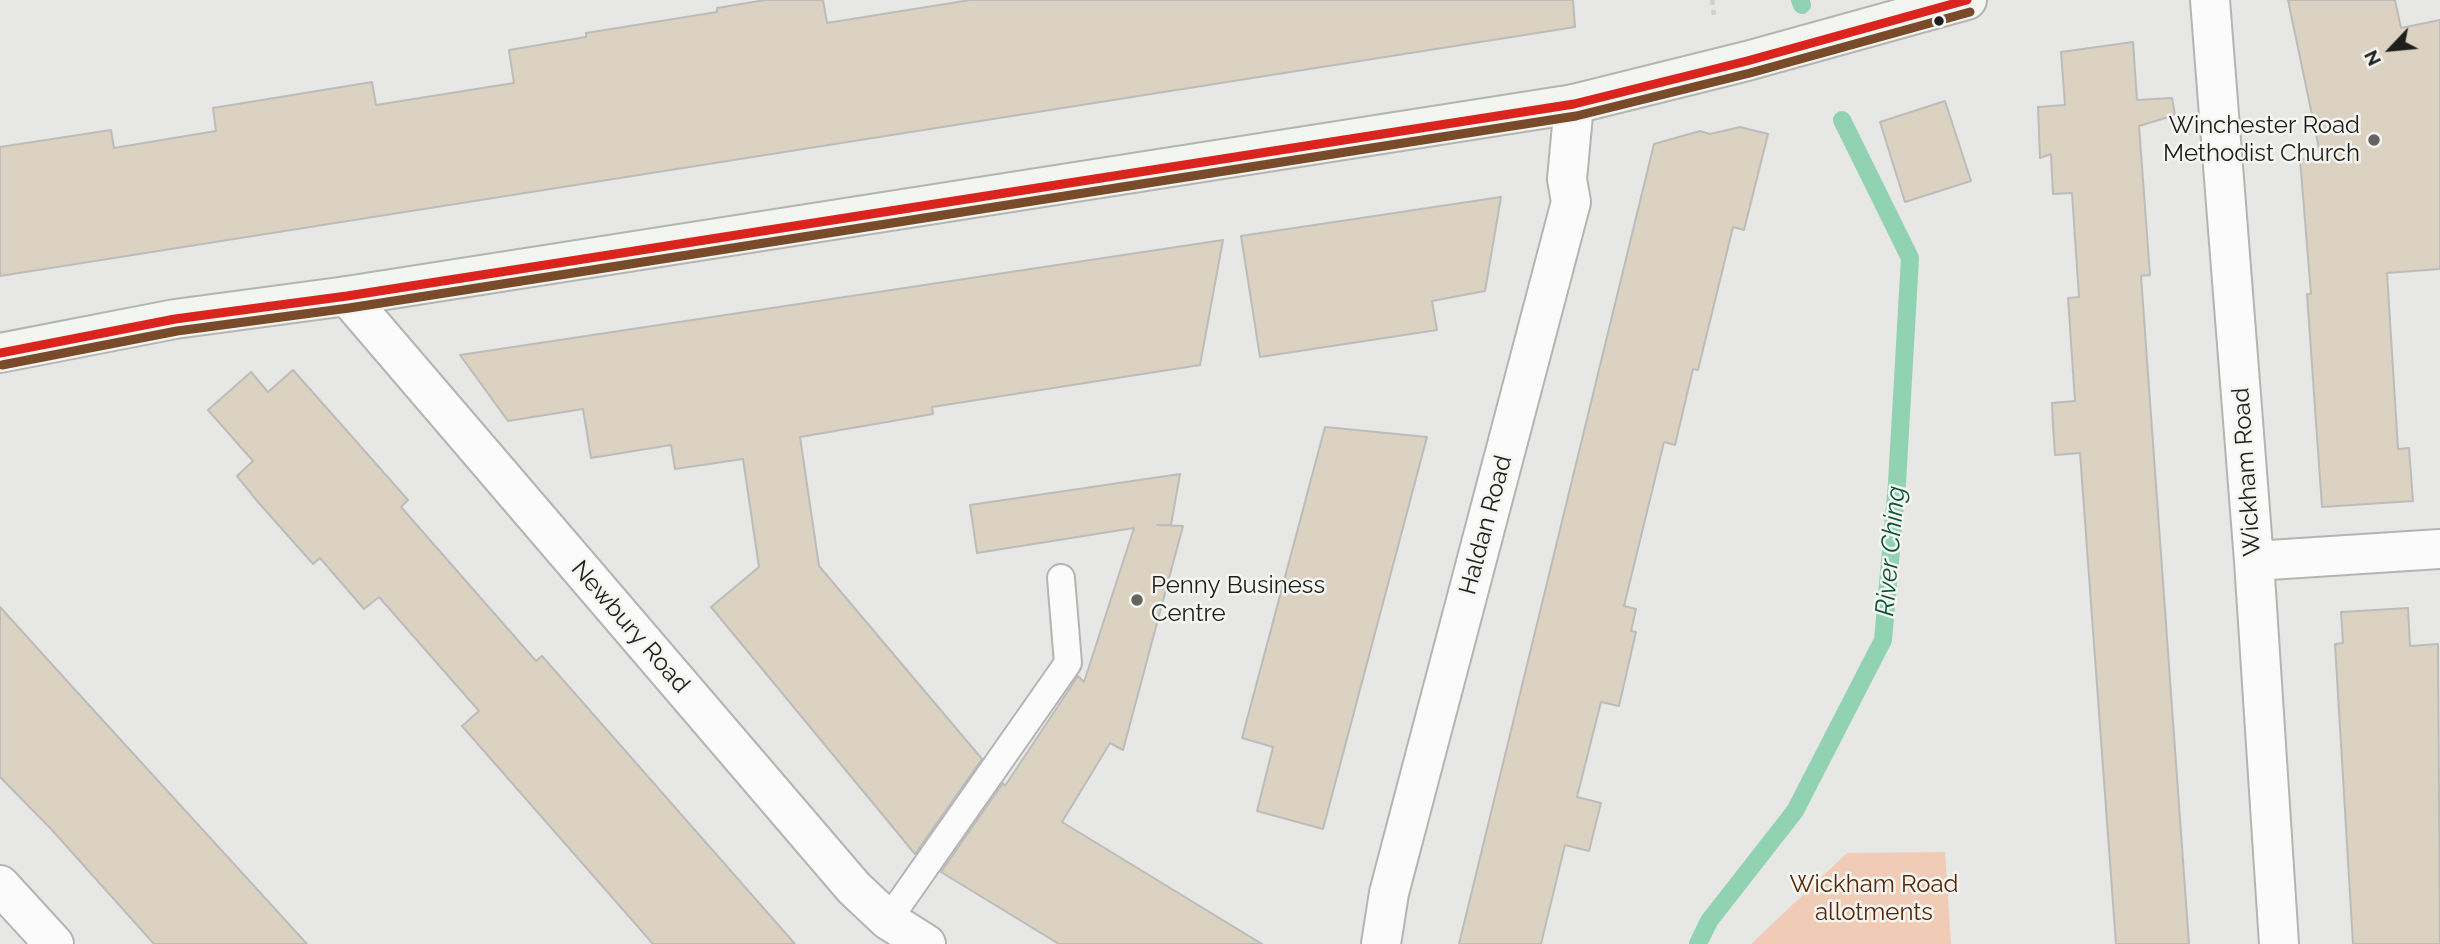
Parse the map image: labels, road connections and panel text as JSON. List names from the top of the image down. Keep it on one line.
{"streets":{"street":["Wickham Road","Haldan Road","Newbury Road"]},"water":["River Ching"],"parks":["Wickham Road allotments"],"places":["Winchester Road Methodist Church","Penny Business Centre"],"north":"bottom left"}
